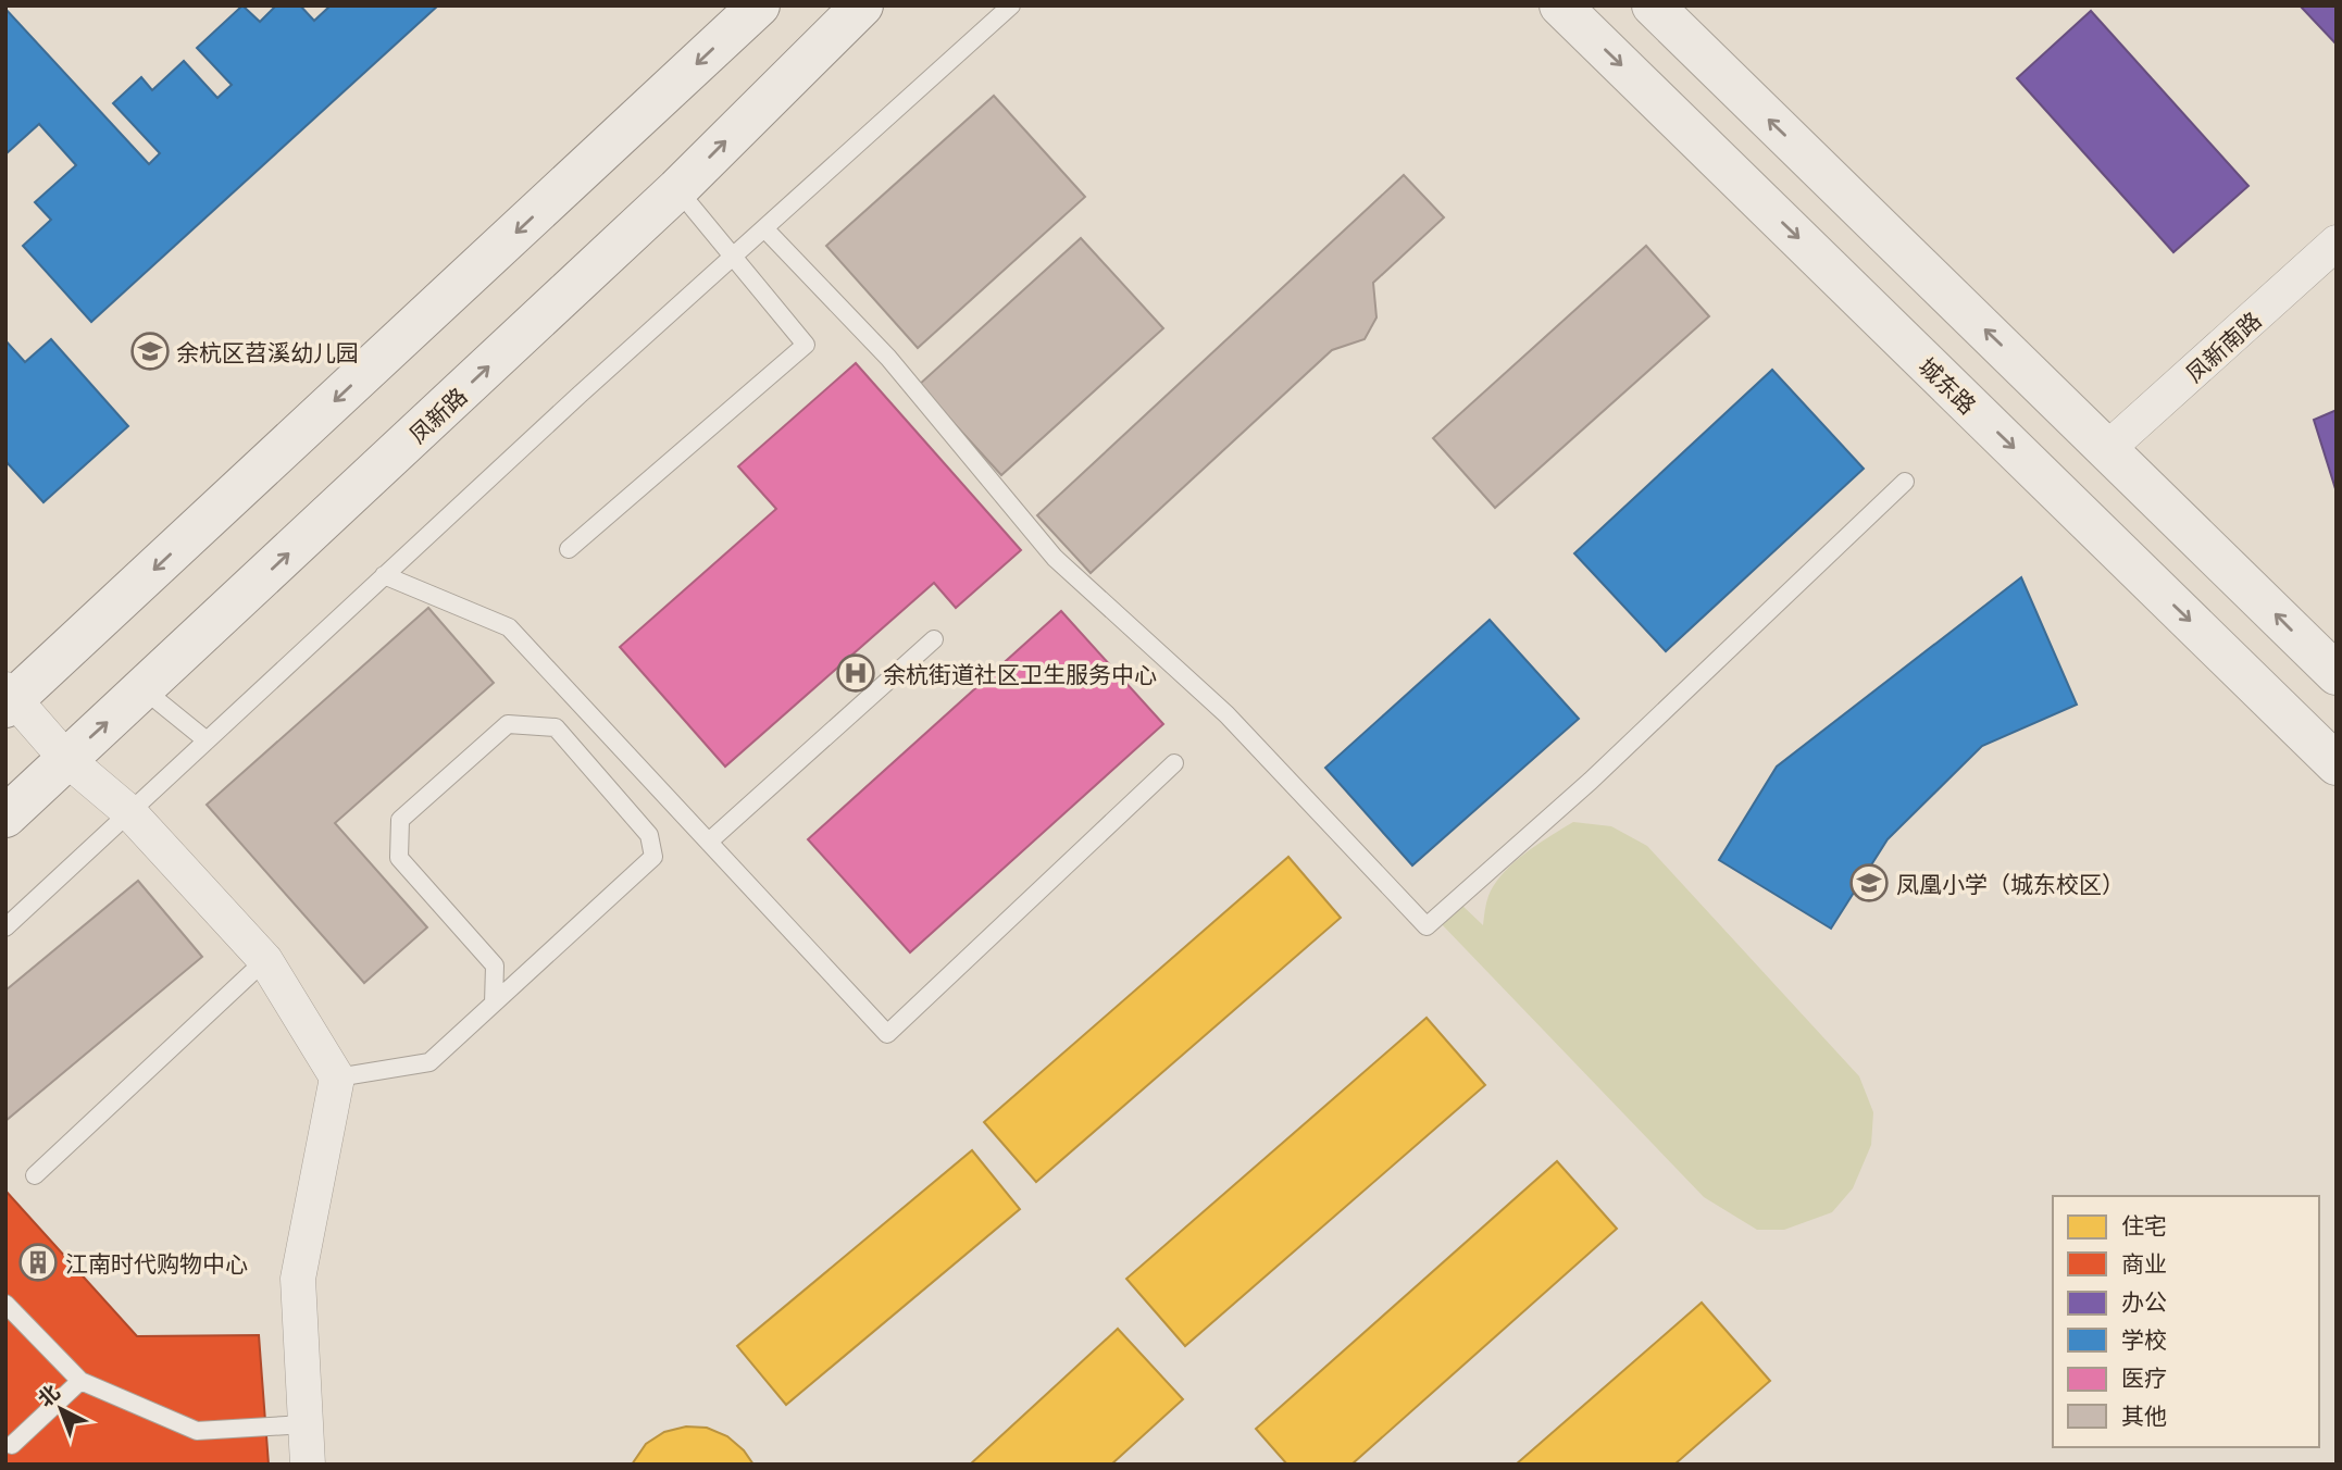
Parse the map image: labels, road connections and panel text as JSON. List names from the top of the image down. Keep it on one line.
{"streets":{"main road":["城东路","凤新路"],"street":["凤新南路"]},"places":{"school or university":["余杭区苕溪幼儿园","凤凰小学（城东校区）"],"hospital":["余杭街道社区卫生服务中心"],"building":["江南时代购物中心"]},"legend":["住宅","商业","办公","学校","医疗","其他"],"north":"top left"}
